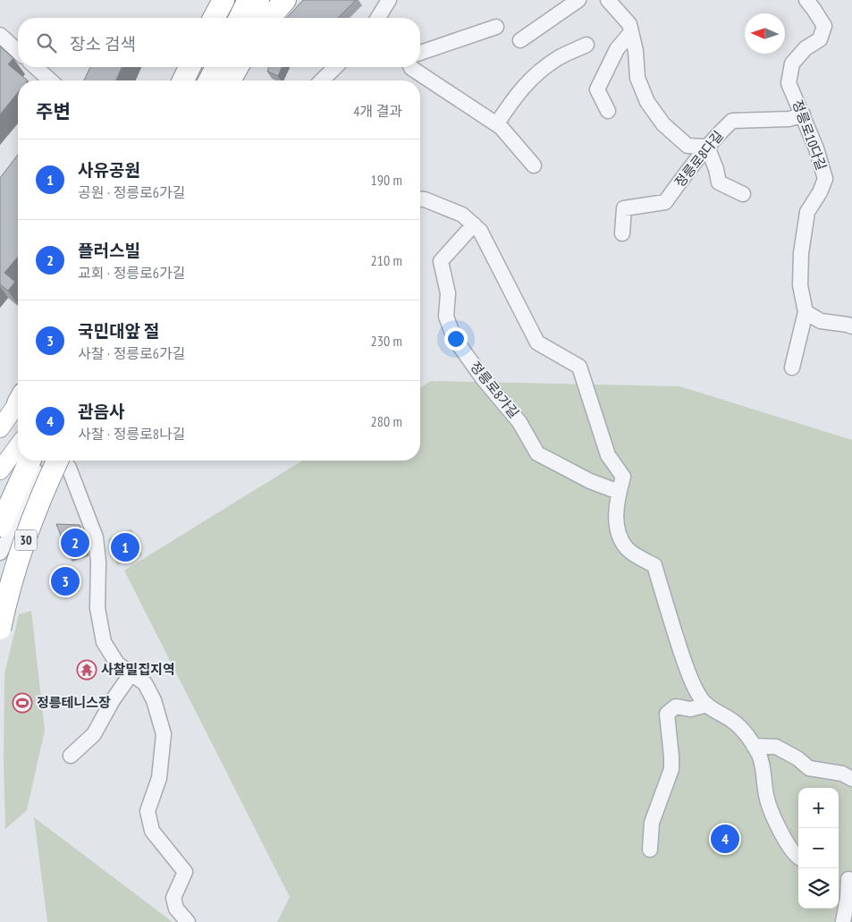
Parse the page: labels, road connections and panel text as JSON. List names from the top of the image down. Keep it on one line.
{"streets":{"highway":["30"],"street":["정릉로10다길","정릉로8다길","정릉로8가길"]},"crossings":[["정릉로10다길","정릉로8다길"]],"places":{"temple":["사찰밀집지역"],"sports":["정릉테니스장"]},"north":"left","page":{"search":"장소 검색","heading":["주변","4개 결과"],"list":[{"mark":"1","name":"사유공원","note":"공원 · 정릉로6가길","value":"190 m"},{"mark":"2","name":"플러스빌","note":"교회 · 정릉로6가길","value":"210 m"},{"mark":"3","name":"국민대앞 절","note":"사찰 · 정릉로6가길","value":"230 m"},{"mark":"4","name":"관음사","note":"사찰 · 정릉로8나길","value":"280 m"}],"pins":["2","1","3","4"],"map_buttons":["+","−"]}}
